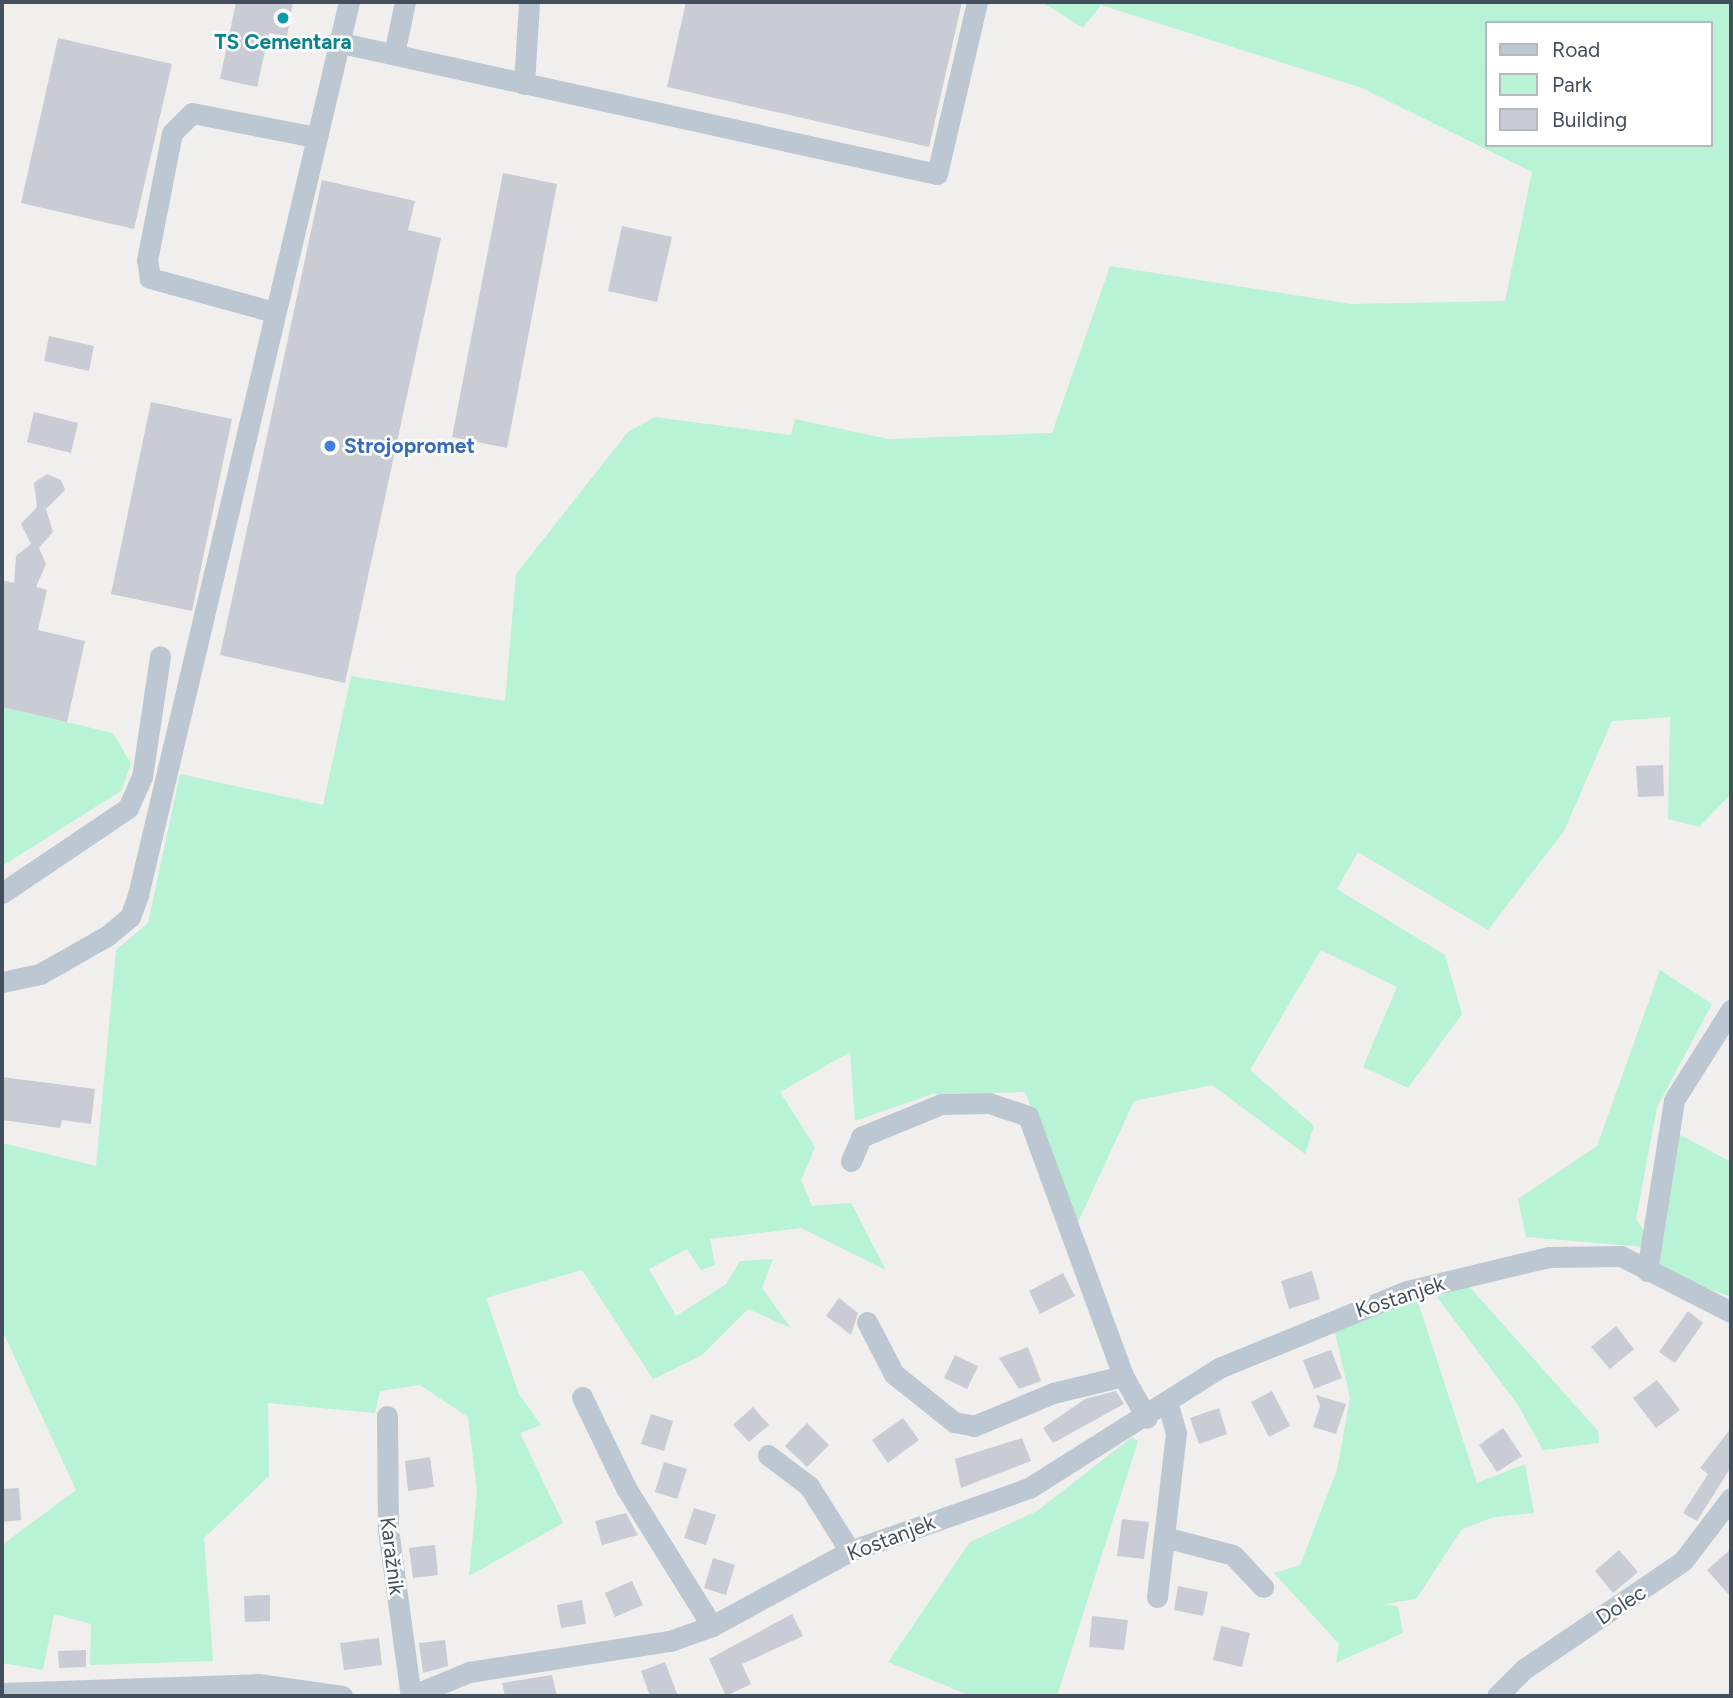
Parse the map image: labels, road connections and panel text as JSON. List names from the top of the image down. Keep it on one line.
{"streets":{"street":["Kostanjek","Karažnik","Dolec"]},"crossings":[["Kostanjek","Karažnik"]],"places":["TS Cementara","Strojopromet"],"legend":["Road","Park","Building"]}
